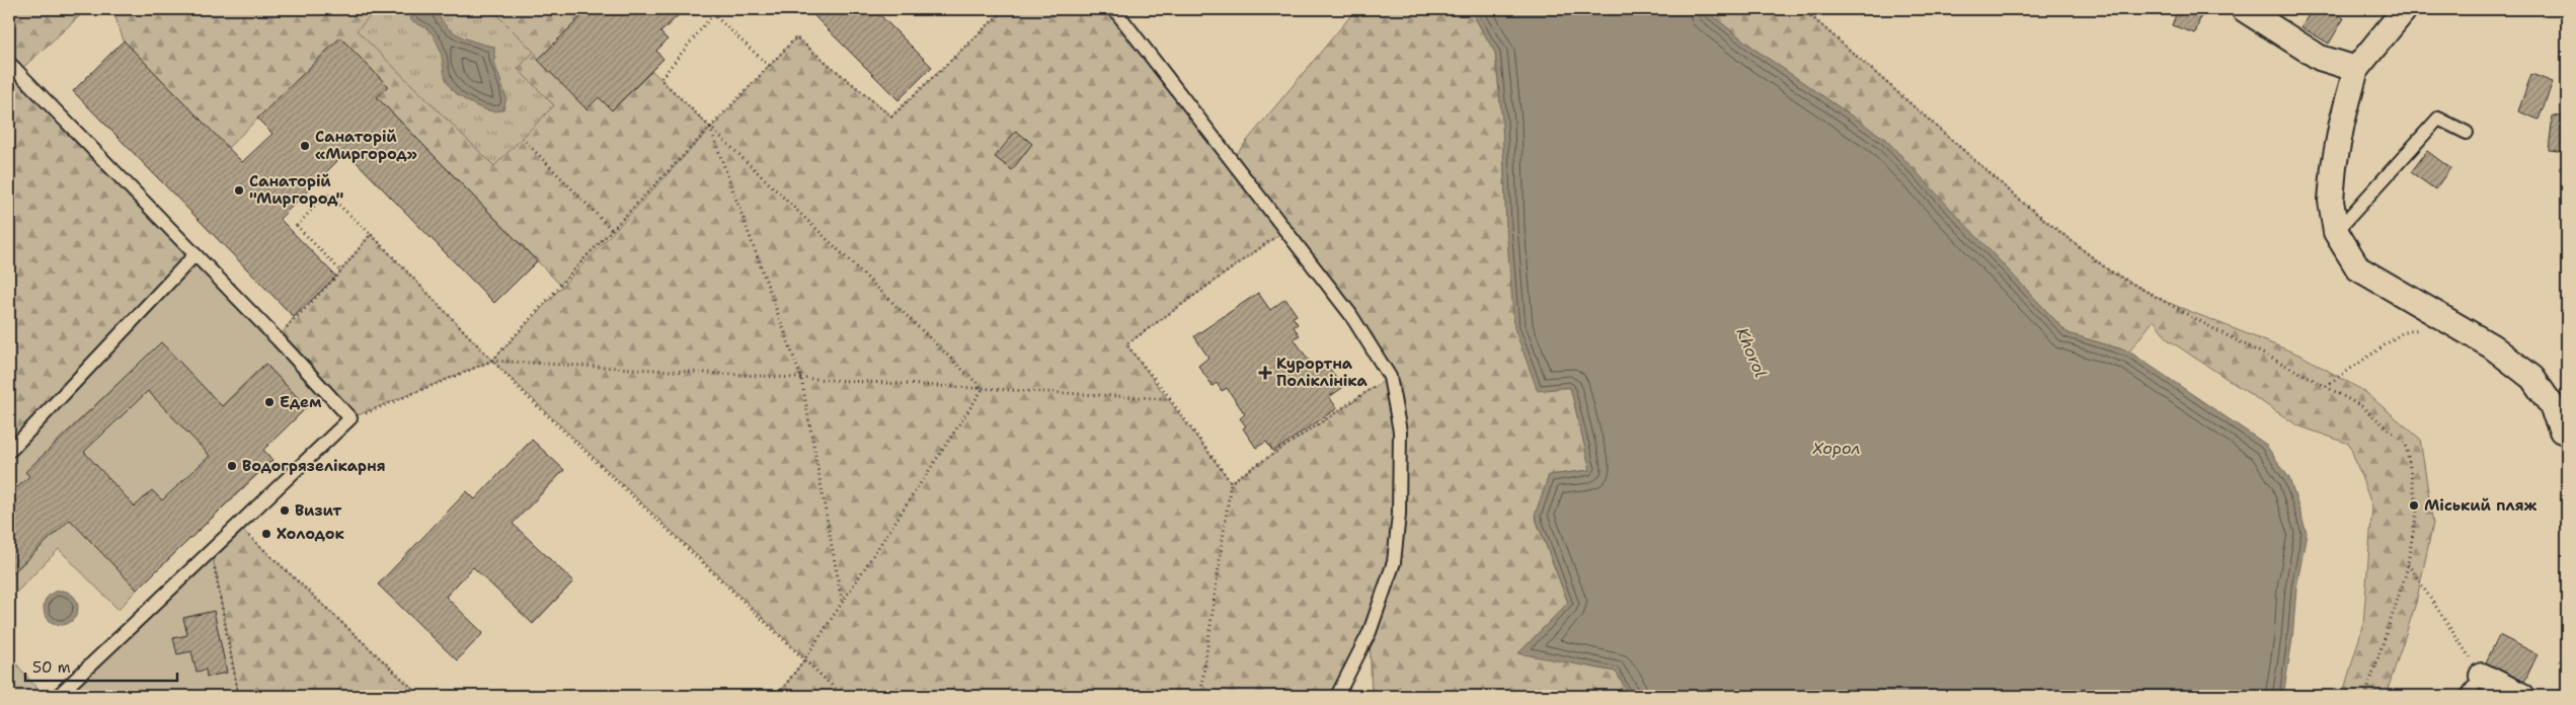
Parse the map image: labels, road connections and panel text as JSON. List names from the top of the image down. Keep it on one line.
{"water":["Khorol","Хорол"],"places":{"other":["Санаторій «Миргород»","Санаторій \"Миргород\"","Едем","Водогрязелікарня","Міський пляж","Визит","Холодок"],"health":["Курортна Поліклініка"]},"scale_bar":"50 m"}
